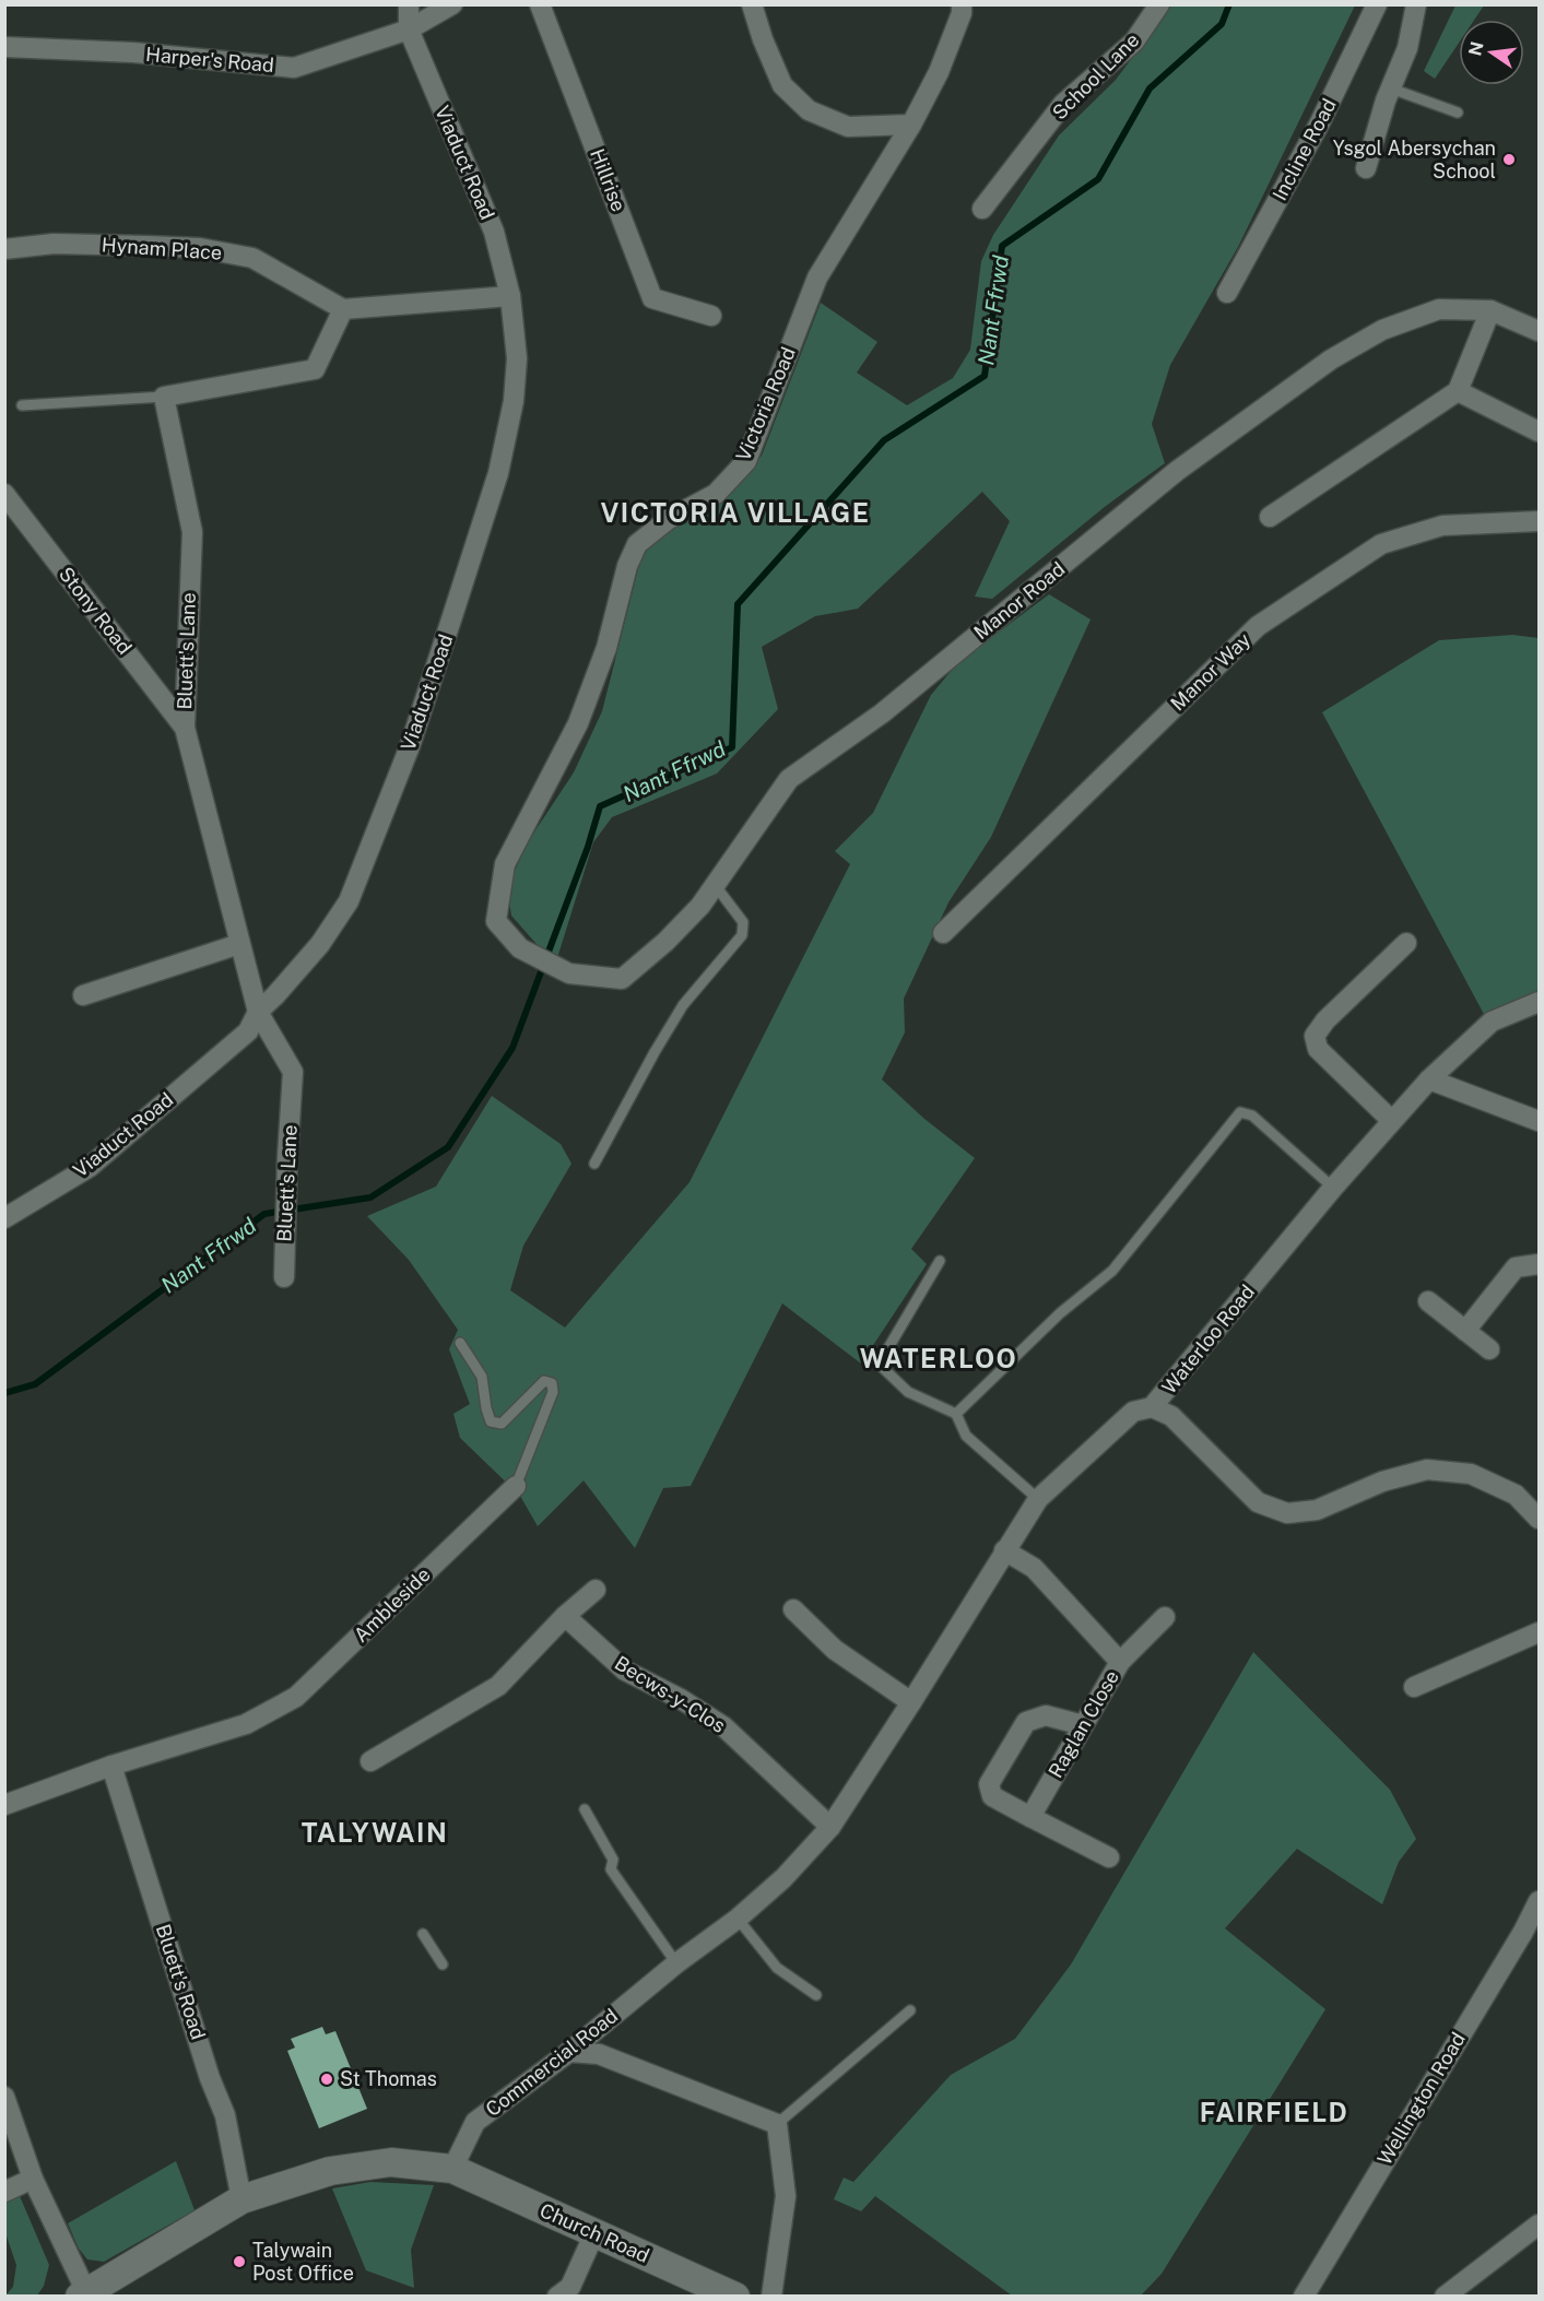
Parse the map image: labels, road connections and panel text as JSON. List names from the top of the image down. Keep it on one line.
{"streets":{"main road":["Church Road"],"street":["Harper's Road","School Lane","Incline Road","Viaduct Road","Hillrise","Hynam Place","Victoria Road","Manor Road","Stony Road","Bluett's Lane","Manor Way","Waterloo Road","Ambleside","Becws-y-Clos","Raglan Close","Bluett's Road","Commercial Road","Wellington Road"]},"crossings":[["Harper's Road","Viaduct Road"],["Viaduct Road","Bluett's Lane"],["Victoria Road","Manor Road"],["Stony Road","Bluett's Lane"],["Waterloo Road","Raglan Close"],["Waterloo Road","Commercial Road"],["Ambleside","Bluett's Road"],["Becws-y-Clos","Commercial Road"],["Commercial Road","Church Road"]],"districts":["VICTORIA VILLAGE","WATERLOO","TALYWAIN","FAIRFIELD"],"water":["Nant Ffrwd"],"places":["Ysgol Abersychan School","St Thomas","Talywain Post Office"],"north":"left"}
